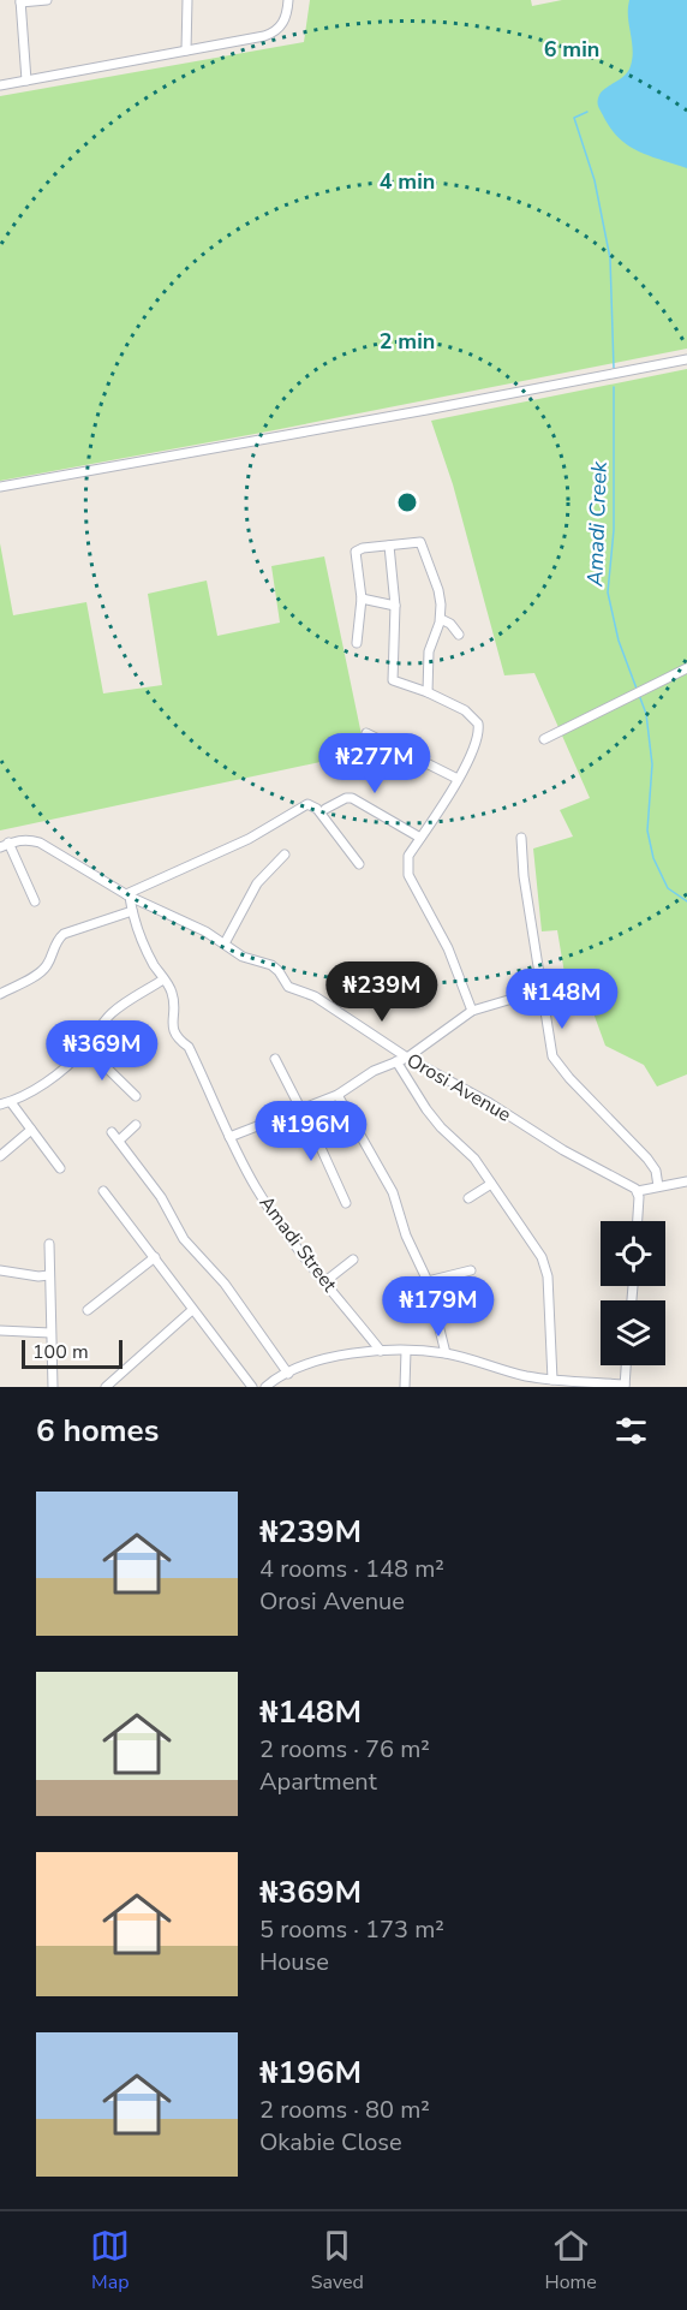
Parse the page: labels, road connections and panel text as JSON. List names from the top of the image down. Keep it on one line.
{"streets":{"street":["Orosi Avenue","Amadi Street"]},"crossings":[["Orosi Avenue","Amadi Street"]],"water":["Amadi Creek"],"scale_bar":"100 m","page":{"price":["₦277M","₦239M","₦148M","₦369M","₦196M","₦179M"],"scale":"100 m","heading":"6 homes","list":[{"name":"₦239M","note":"4 rooms · 148 m² · Orosi Avenue"},{"name":"₦148M","note":"2 rooms · 76 m² · Apartment"},{"name":"₦369M","note":"5 rooms · 173 m² · House"},{"name":"₦196M","note":"2 rooms · 80 m² · Okabie Close"}],"tabs":["Map","Saved","Home"]},"rings":["6 min","4 min","2 min"]}
